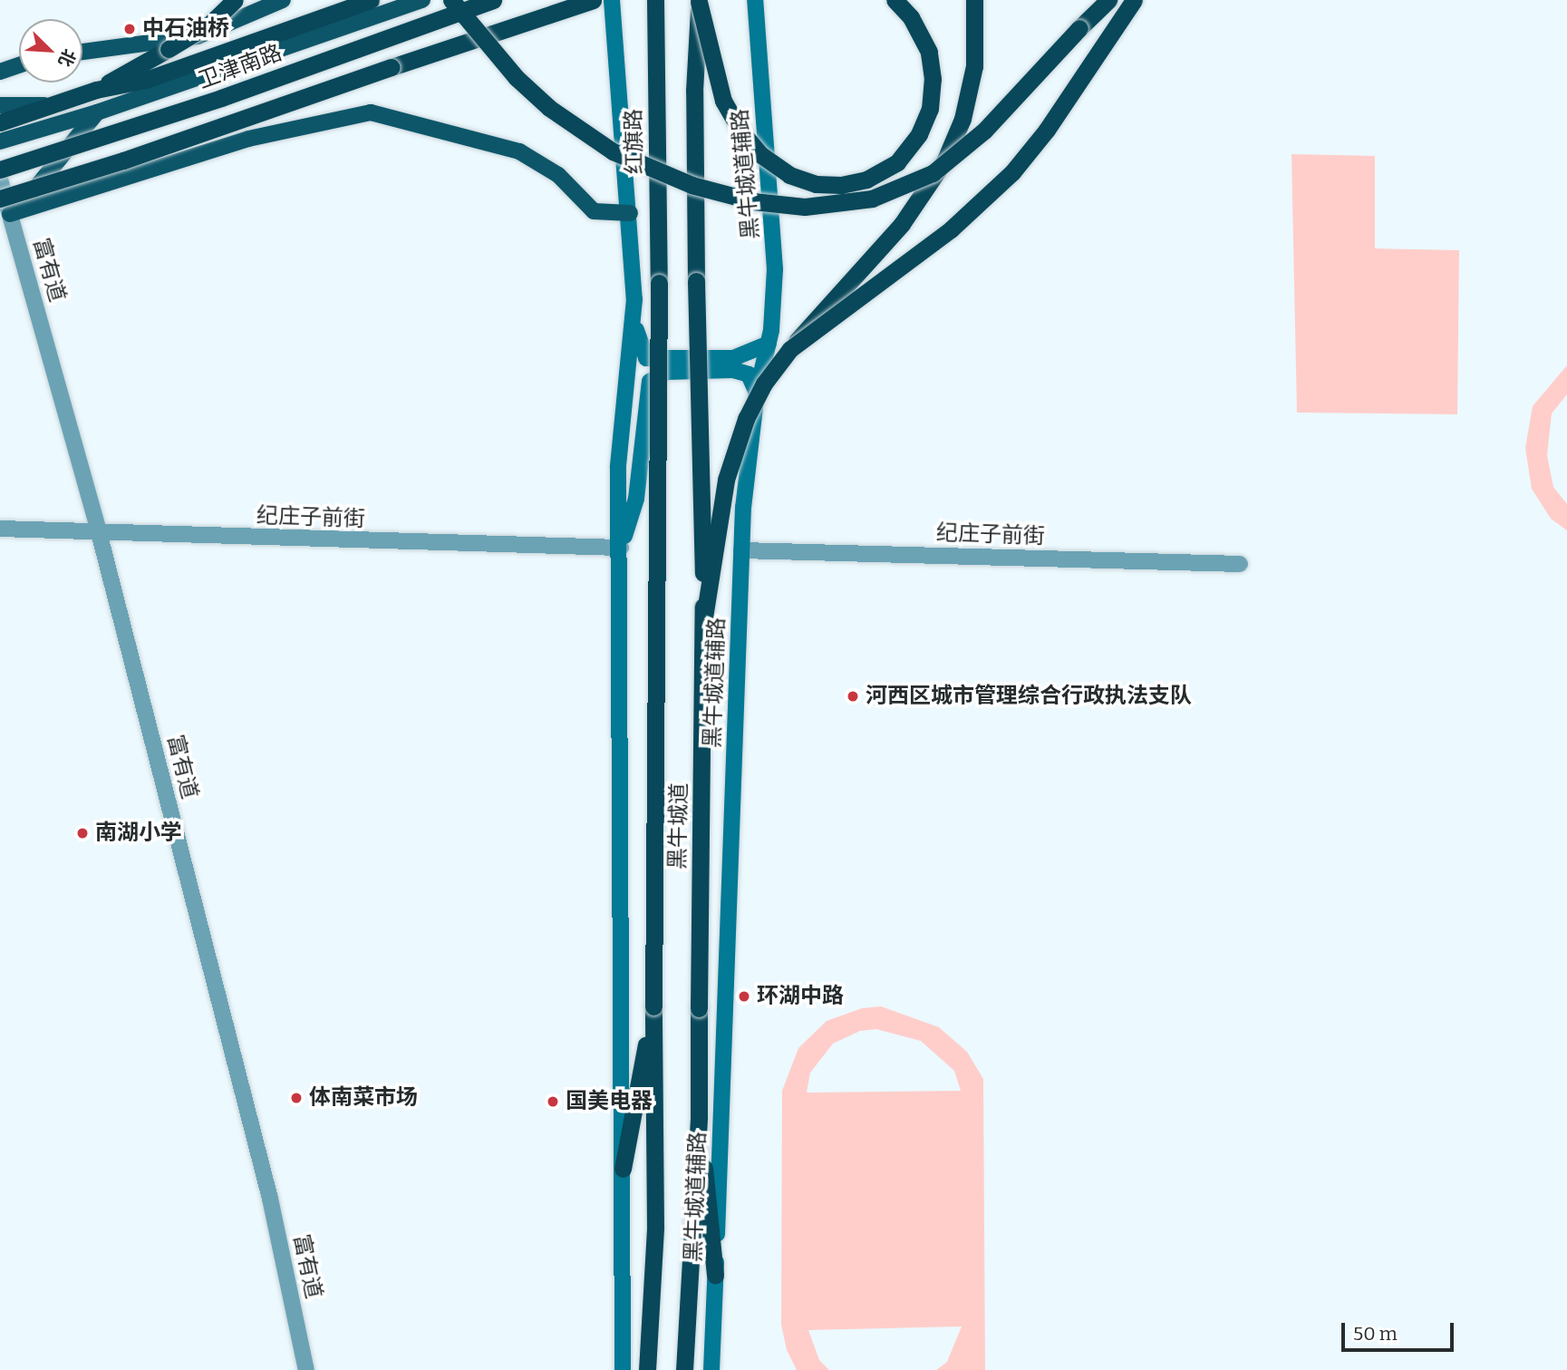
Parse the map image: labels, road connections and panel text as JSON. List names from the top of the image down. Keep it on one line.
{"streets":{"highway":["卫津南路","红旗路","黑牛城道"],"main road":["黑牛城道辅路"],"street":["富有道","纪庄子前街"]},"crossings":[["红旗路","黑牛城道"],["黑牛城道辅路","纪庄子前街"],["富有道","纪庄子前街"]],"places":["中石油桥","河西区城市管理综合行政执法支队","南湖小学","环湖中路","体南菜市场","国美电器"],"scale_bar":"50 m","north":"bottom right"}
